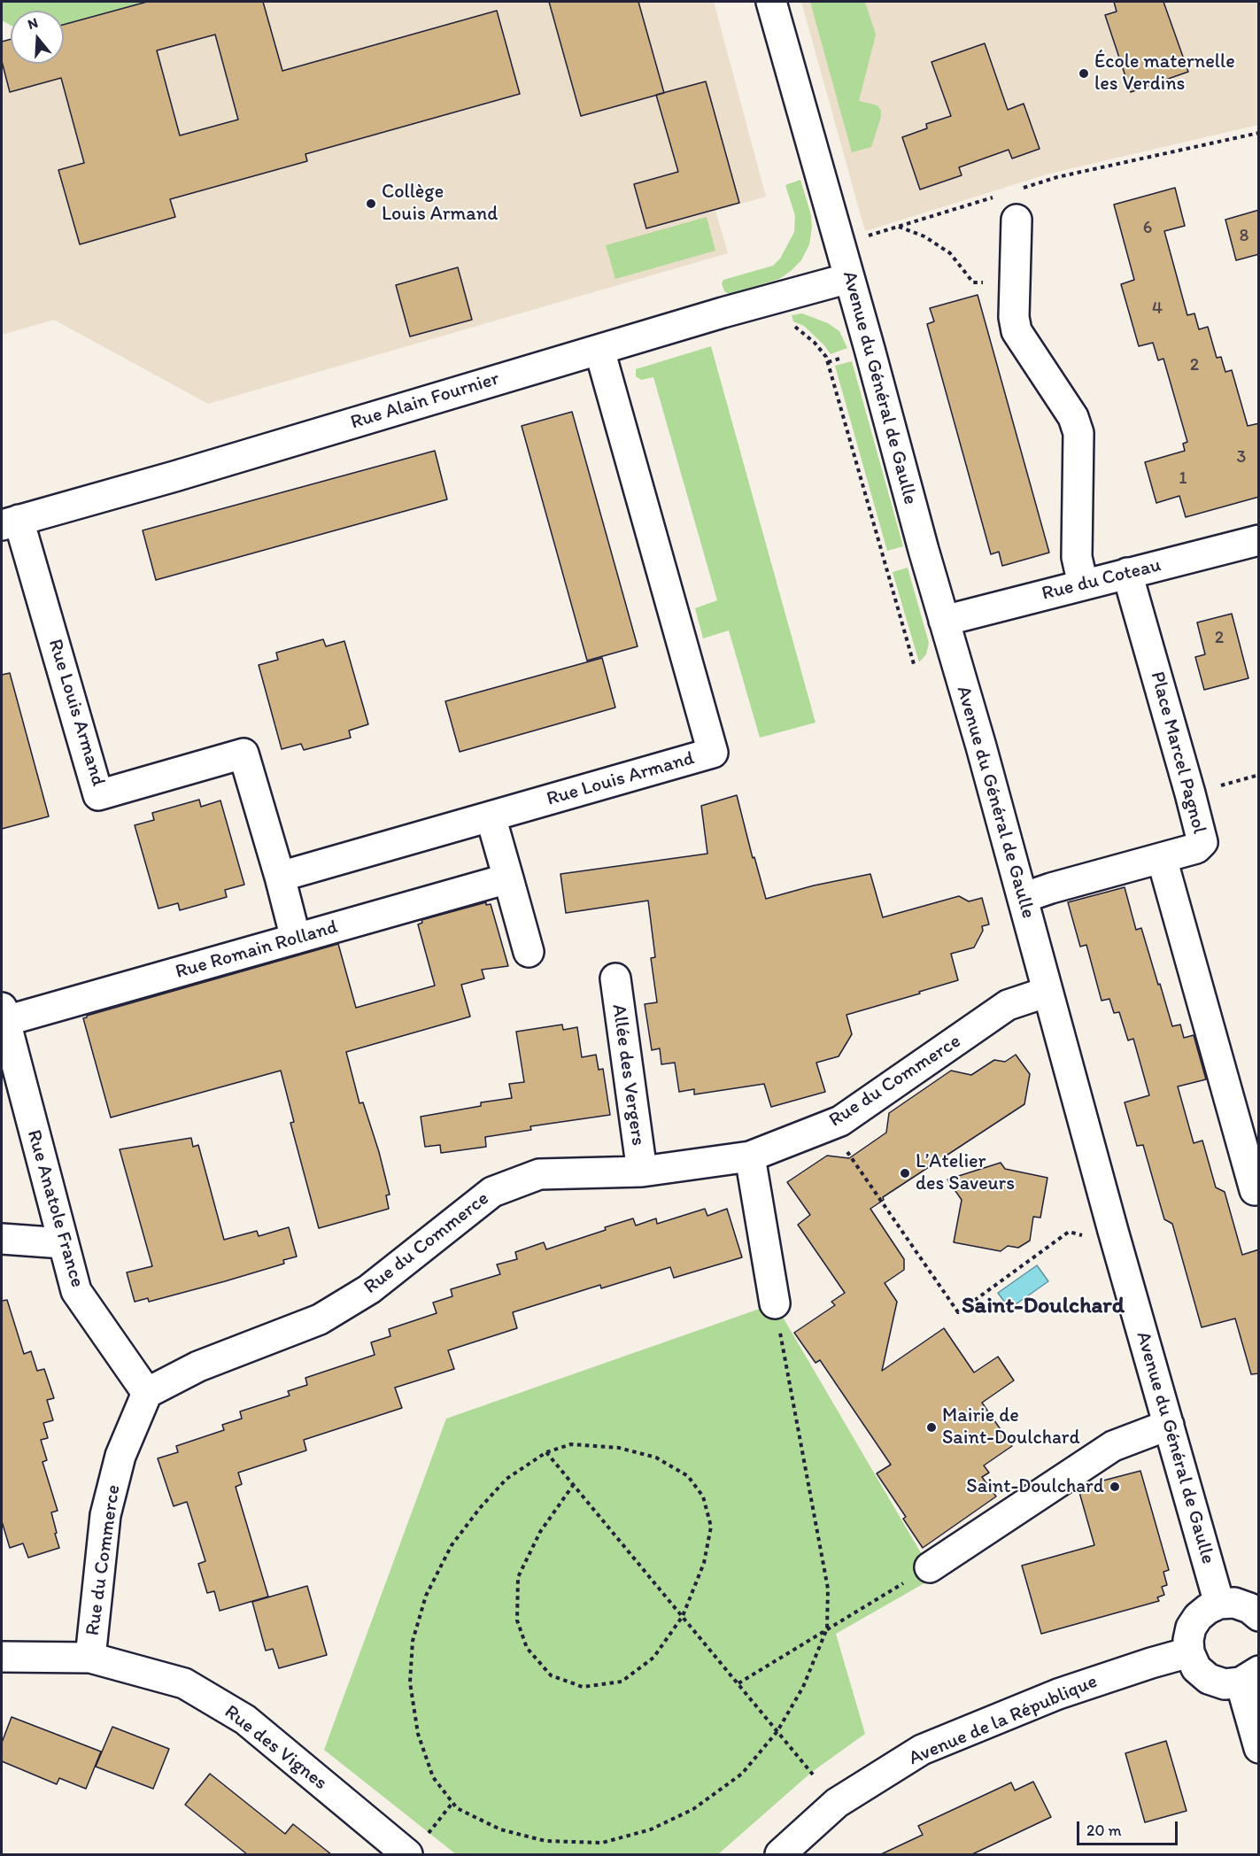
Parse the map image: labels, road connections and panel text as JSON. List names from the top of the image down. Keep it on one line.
{"streets":{"street":["Avenue du Général de Gaulle","Rue Alain Fournier","Rue du Coteau","Rue Louis Armand","Place Marcel Pagnol","Rue Romain Rolland","Allée des Vergers","Rue du Commerce","Rue Anatole France","Avenue de la République","Rue des Vignes"]},"crossings":[["Avenue du Général de Gaulle","Rue Alain Fournier"],["Avenue du Général de Gaulle","Rue du Coteau"],["Avenue du Général de Gaulle","Place Marcel Pagnol"],["Avenue du Général de Gaulle","Rue du Commerce"],["Rue Alain Fournier","Rue Louis Armand"],["Rue du Coteau","Place Marcel Pagnol"],["Rue Louis Armand","Rue Romain Rolland"],["Rue Romain Rolland","Rue Anatole France"],["Allée des Vergers","Rue du Commerce"],["Rue du Commerce","Rue Anatole France"],["Rue du Commerce","Rue des Vignes"]],"districts":["Saint-Doulchard"],"places":["École maternelle les Verdins","Collège Louis Armand","L’Atelier des Saveurs","Mairie de Saint-Doulchard","Saint-Doulchard"],"house_numbers":["6","8","4","2","3","1","2"],"scale_bar":"20 m","north":"top"}
